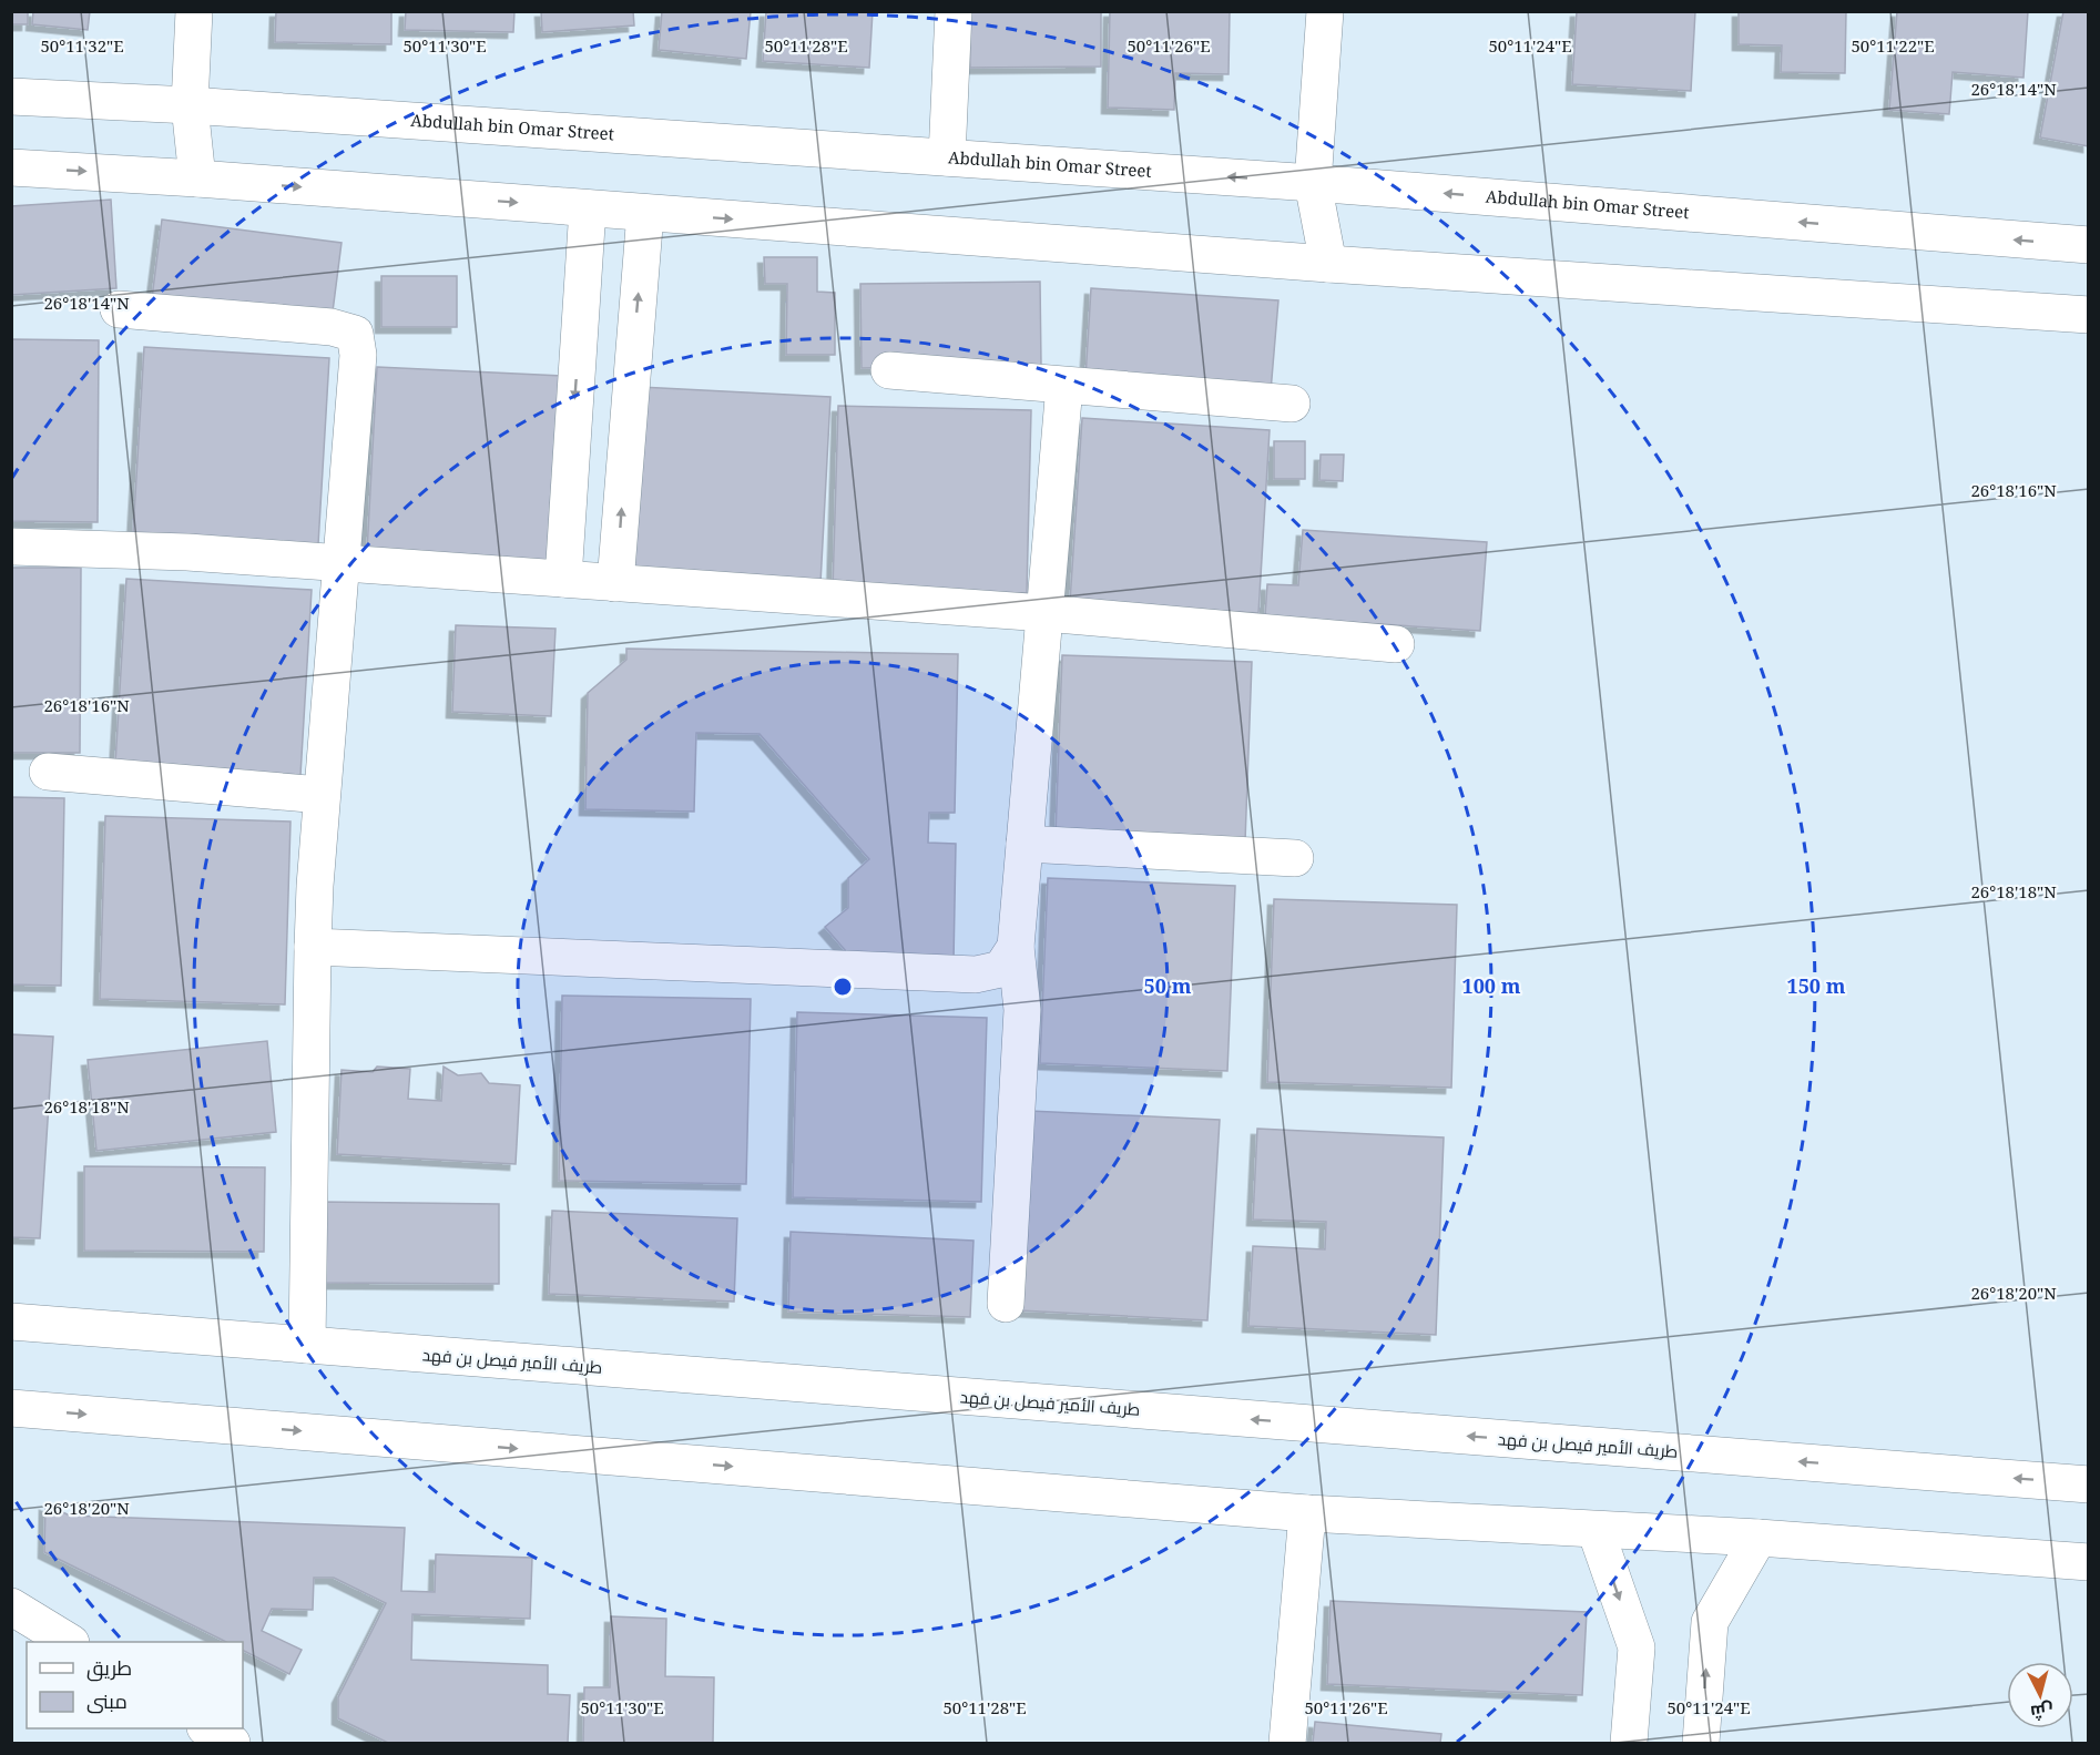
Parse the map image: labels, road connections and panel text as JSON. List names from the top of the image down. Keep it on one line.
{"streets":{"street":["Abdullah bin Omar Street","طريف الأمير فيصل بن فهد"]},"legend":["طريق","مبنى"],"north":"bottom","coordinates":["50°11'32\"E","50°11'30\"E","50°11'28\"E","50°11'26\"E","50°11'24\"E","50°11'22\"E","26°18'14\"N","26°18'16\"N","26°18'18\"N","26°18'20\"N"],"rings":["50 m","100 m","150 m"]}
